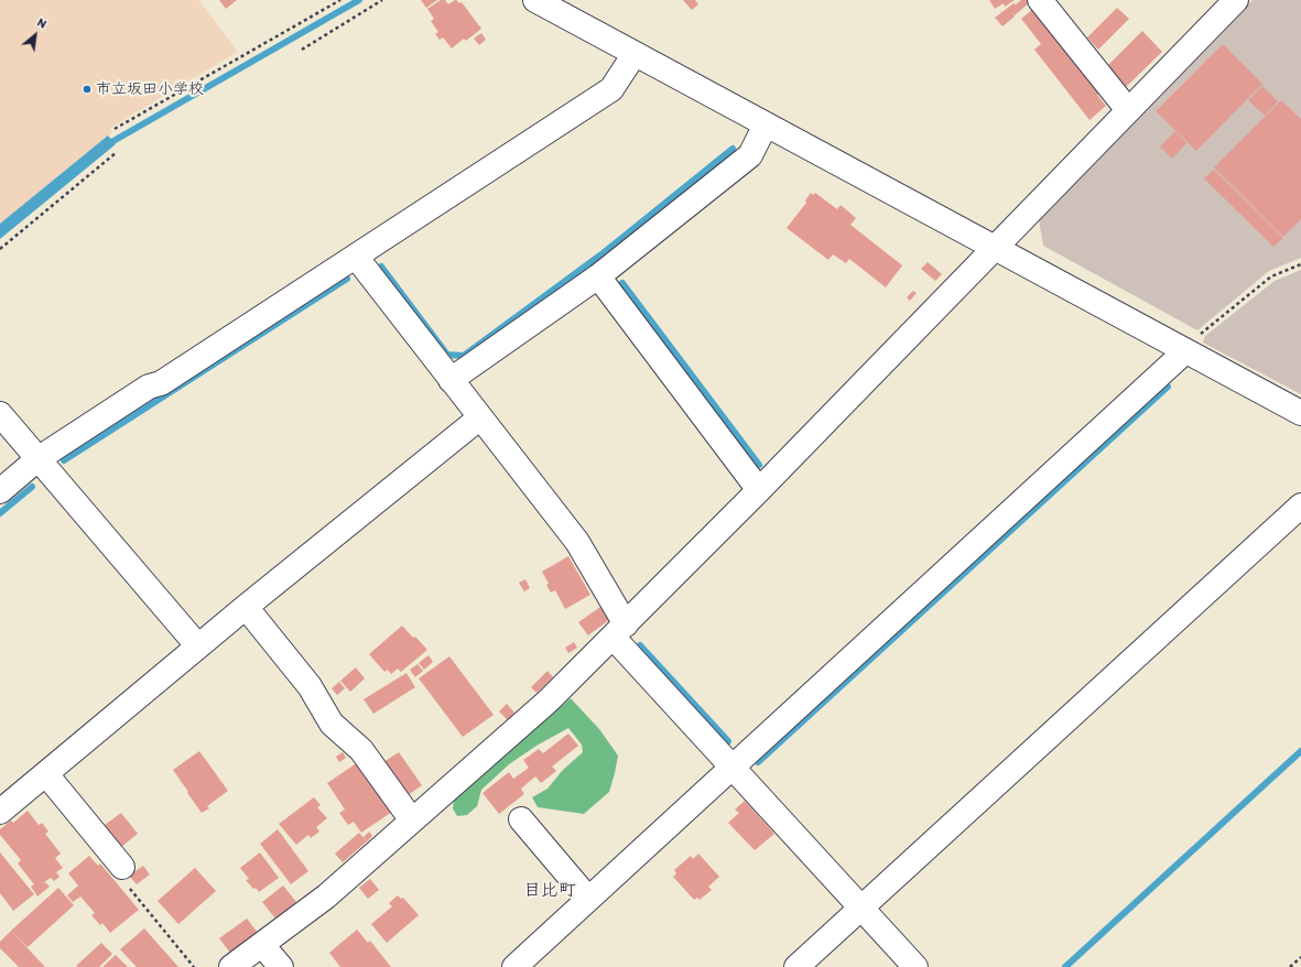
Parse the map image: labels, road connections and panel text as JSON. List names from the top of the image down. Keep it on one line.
{"districts":["目比町"],"places":["市立坂田小学校"],"north":"top right"}
